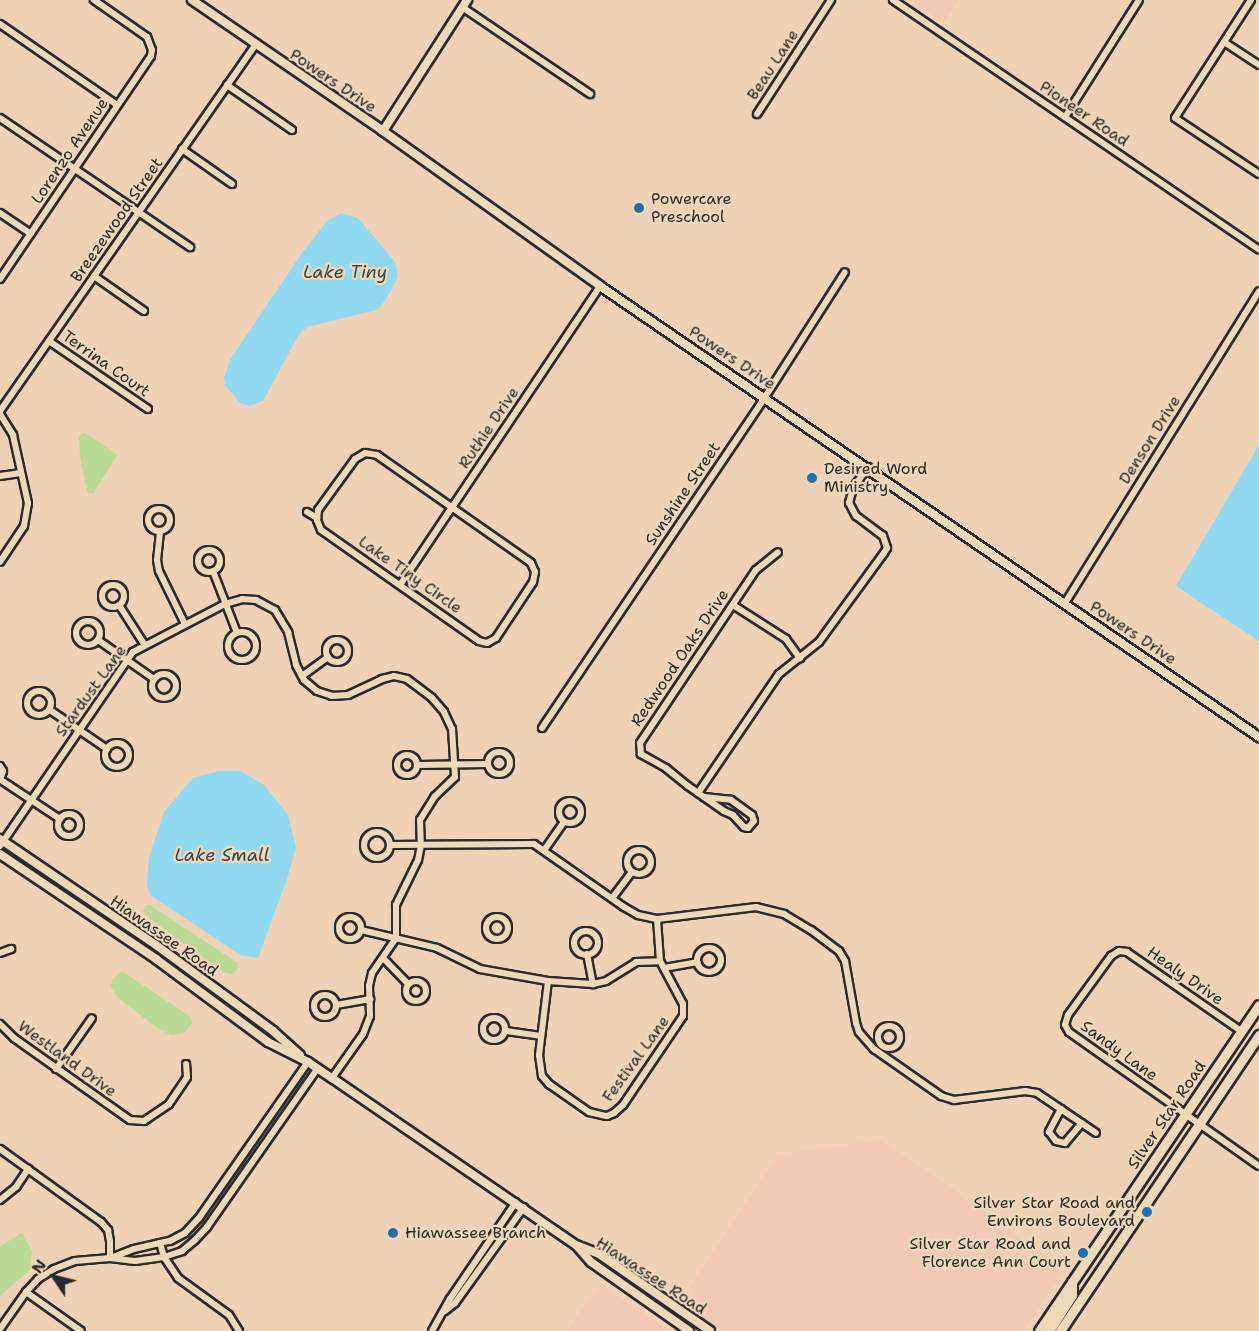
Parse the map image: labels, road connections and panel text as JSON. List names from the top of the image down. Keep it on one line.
{"streets":{"main road":["Silver Star Road"],"street":["Beau Lane","Powers Drive","Pioneer Road","Lorenzo Avenue","Breezewood Street","Terrina Court","Ruthie Drive","Denson Drive","Sunshine Street","Lake Tiny Circle","Redwood Oaks Drive","Stardust Lane","Hiawassee Road","Healy Drive","Sandy Lane","Westland Drive","Festival Lane"]},"crossings":[["Powers Drive","Breezewood Street"],["Powers Drive","Ruthie Drive"],["Powers Drive","Denson Drive"],["Powers Drive","Sunshine Street"],["Breezewood Street","Terrina Court"],["Ruthie Drive","Lake Tiny Circle"],["Stardust Lane","Hiawassee Road"],["Healy Drive","Sandy Lane"],["Healy Drive","Silver Star Road"],["Sandy Lane","Silver Star Road"]],"water":["Lake Tiny","Lake Small"],"places":["Powercare Preschool","Desired Word Ministry","Silver Star Road and Environs Boulevard","Hiawassee Branch","Silver Star Road and Florence Ann Court"],"north":"top left"}
